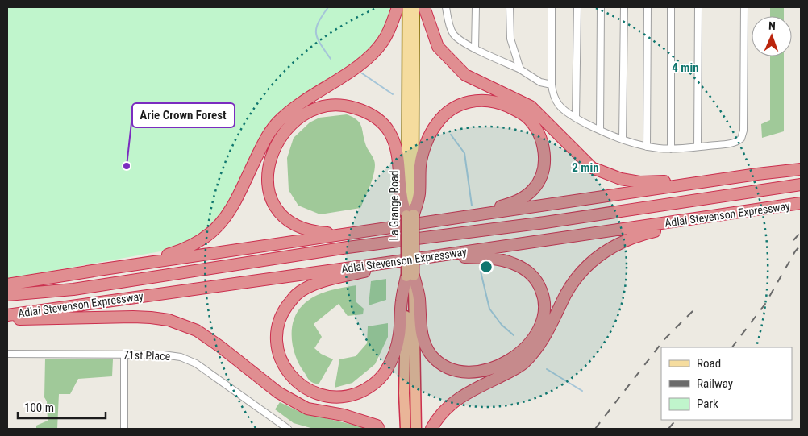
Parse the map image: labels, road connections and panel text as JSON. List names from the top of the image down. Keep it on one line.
{"streets":{"highway":["La Grange Road","Adlai Stevenson Expressway"],"street":["71st Place"]},"places":["Arie Crown Forest"],"legend":["Road","Railway","Park"],"scale_bar":"100 m","north":"top","rings":["4 min","2 min"]}
